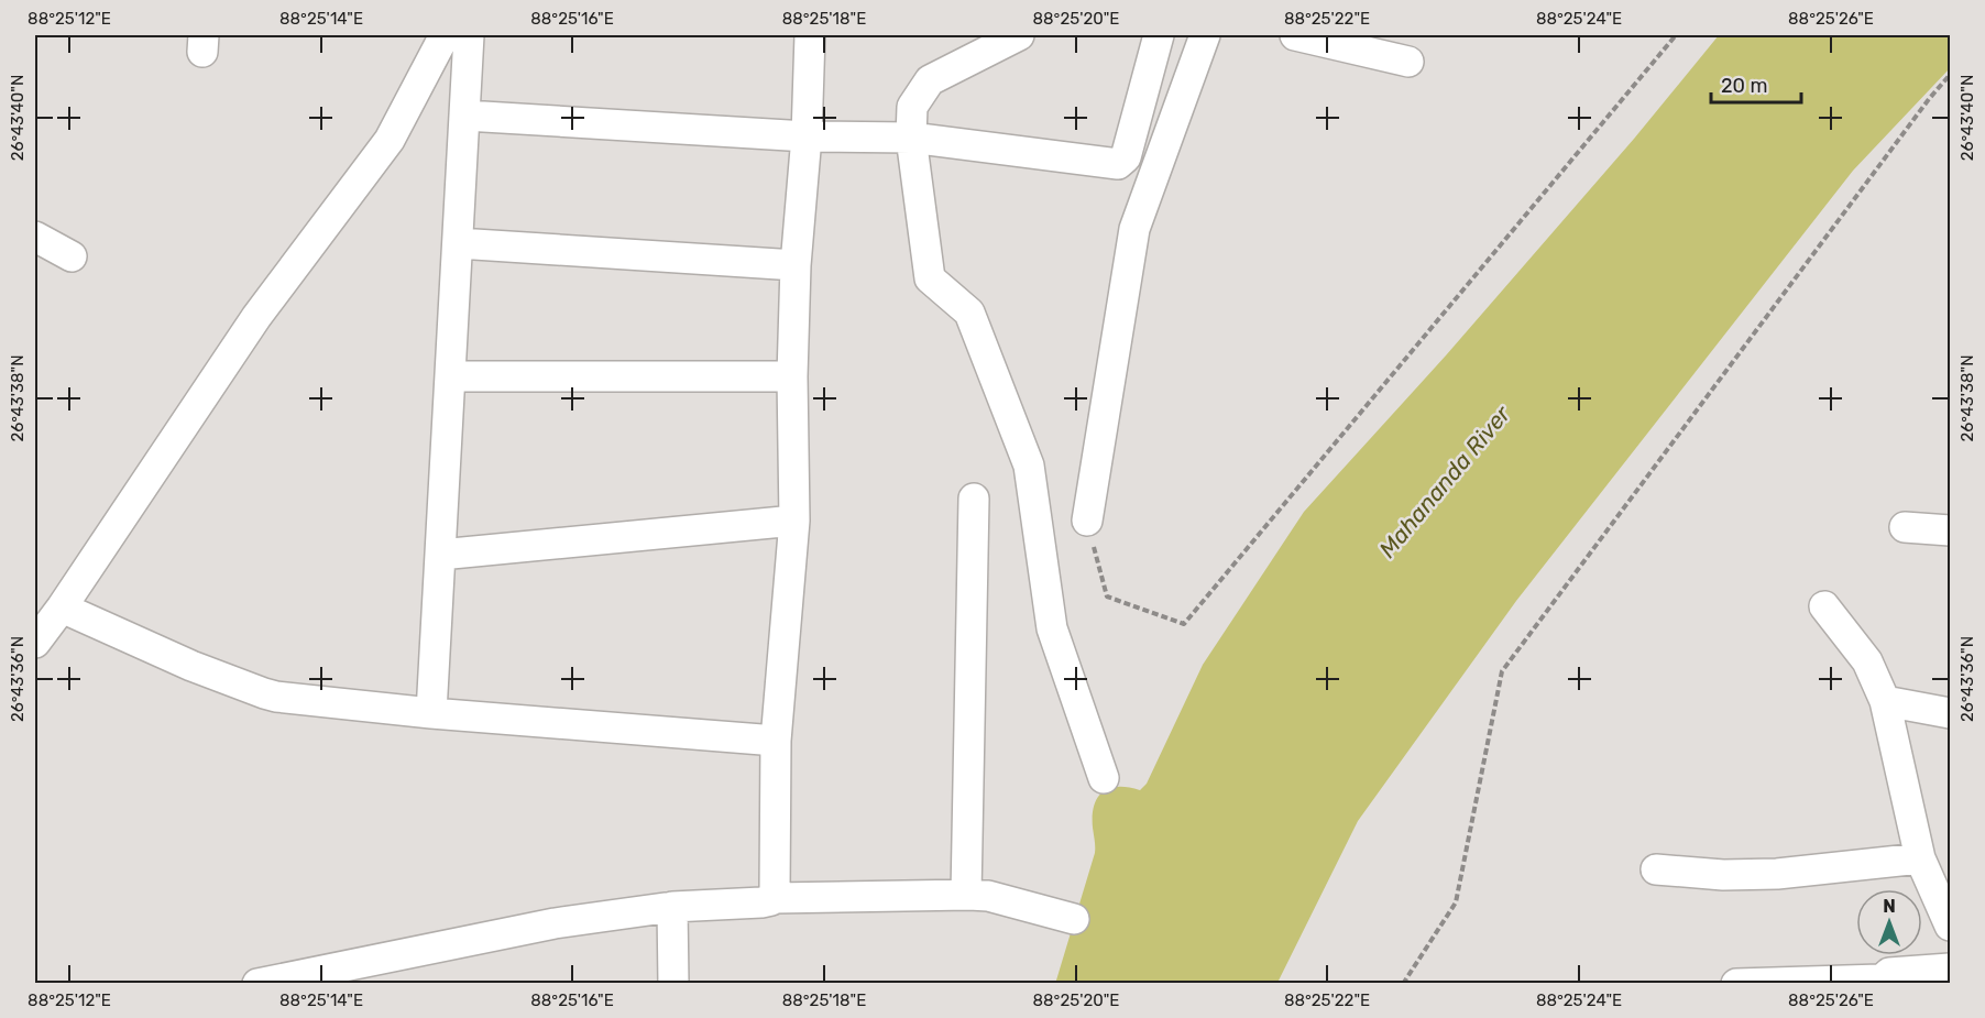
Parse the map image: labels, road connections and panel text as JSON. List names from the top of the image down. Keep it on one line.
{"water":["Mahananda River"],"scale_bar":"20 m","north":"top","coordinates":["88°25'12\"E","88°25'14\"E","88°25'16\"E","88°25'18\"E","88°25'20\"E","88°25'22\"E","88°25'24\"E","88°25'26\"E","26°43'40\"N","26°43'38\"N","26°43'36\"N"]}
